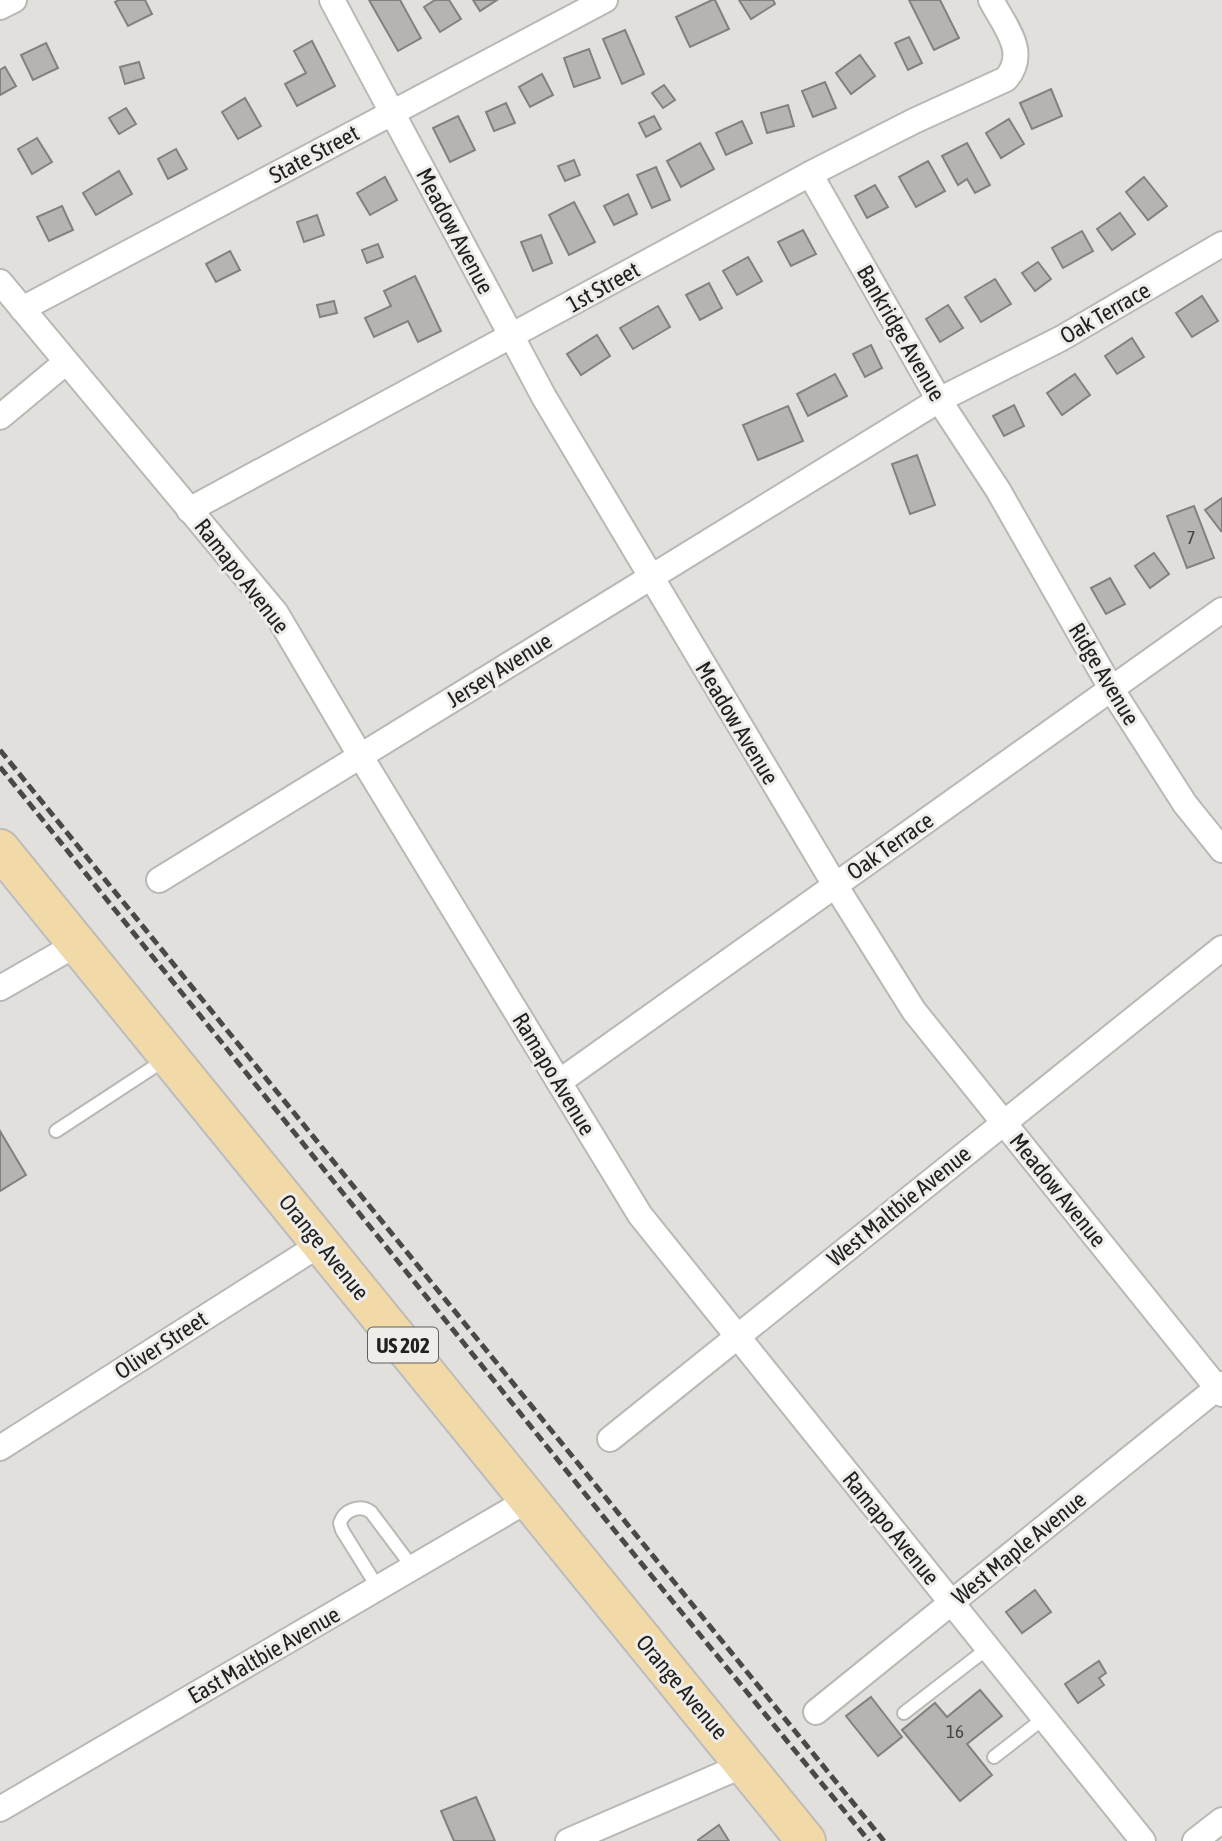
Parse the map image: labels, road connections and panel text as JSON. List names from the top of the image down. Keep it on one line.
{"streets":{"main road":["Orange Avenue","US 202"],"street":["State Street","Meadow Avenue","1st Street","Oak Terrace","Bankridge Avenue","Ramapo Avenue","Jersey Avenue","Ridge Avenue","West Maltbie Avenue","Oliver Street","West Maple Avenue","East Maltbie Avenue"]},"crossings":[["State Street","Meadow Avenue"],["State Street","Ramapo Avenue"],["Meadow Avenue","1st Street"],["Meadow Avenue","Oak Terrace"],["Meadow Avenue","Jersey Avenue"],["Meadow Avenue","West Maltbie Avenue"],["Meadow Avenue","West Maple Avenue"],["1st Street","Bankridge Avenue"],["1st Street","Ramapo Avenue"],["Oak Terrace","Bankridge Avenue"],["Oak Terrace","Ramapo Avenue"],["Oak Terrace","Jersey Avenue"],["Oak Terrace","Ridge Avenue"],["Bankridge Avenue","Ridge Avenue"],["Ramapo Avenue","Jersey Avenue"],["Ramapo Avenue","West Maltbie Avenue"],["Ramapo Avenue","West Maple Avenue"],["Orange Avenue","Oliver Street"],["Orange Avenue","East Maltbie Avenue"]],"house_numbers":["7","16"]}
